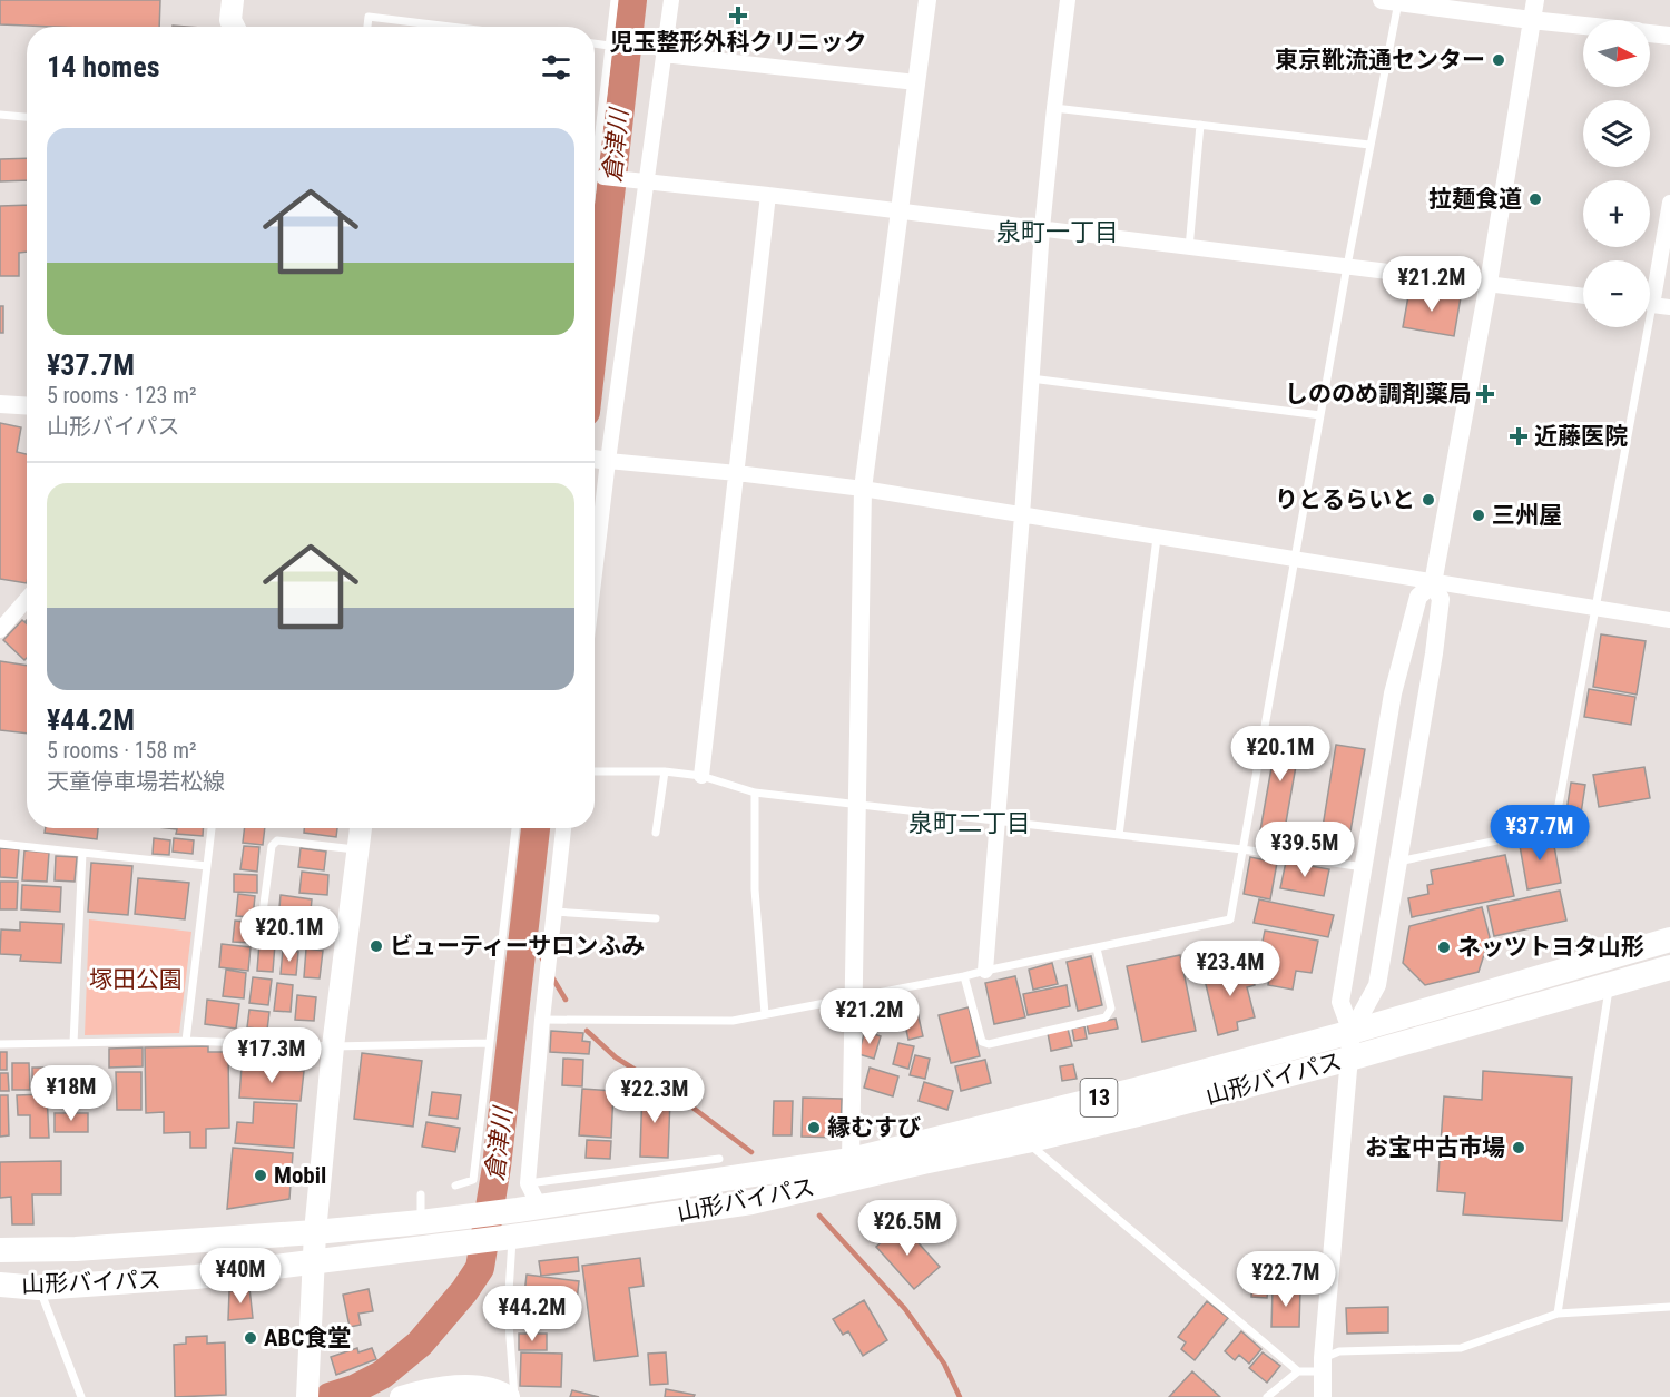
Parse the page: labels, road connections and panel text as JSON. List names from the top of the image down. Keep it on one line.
{"streets":{"highway":["山形バイパス","13"]},"districts":["泉町一丁目","泉町二丁目"],"water":["倉津川"],"parks":["塚田公園"],"places":{"health":["児玉整形外科クリニック","しののめ調剤薬局","近藤医院"],"other":["東京靴流通センター","拉麺食道","りとるらいと","三州屋","ビューティーサロンふみ","ネッツトヨタ山形","縁むすび","お宝中古市場","Mobil","ABC食堂"]},"north":"right","page":{"map_buttons":["+","−"],"heading":"14 homes","list":[{"name":"¥37.7M","note":"5 rooms · 123 m² · 山形バイパス"},{"name":"¥44.2M","note":"5 rooms · 158 m² · 天童停車場若松線"}],"price":["¥21.2M","¥20.1M","¥37.7M","¥39.5M","¥20.1M","¥23.4M","¥21.2M","¥17.3M","¥18M","¥22.3M","¥26.5M","¥40M","¥22.7M","¥44.2M"]}}
